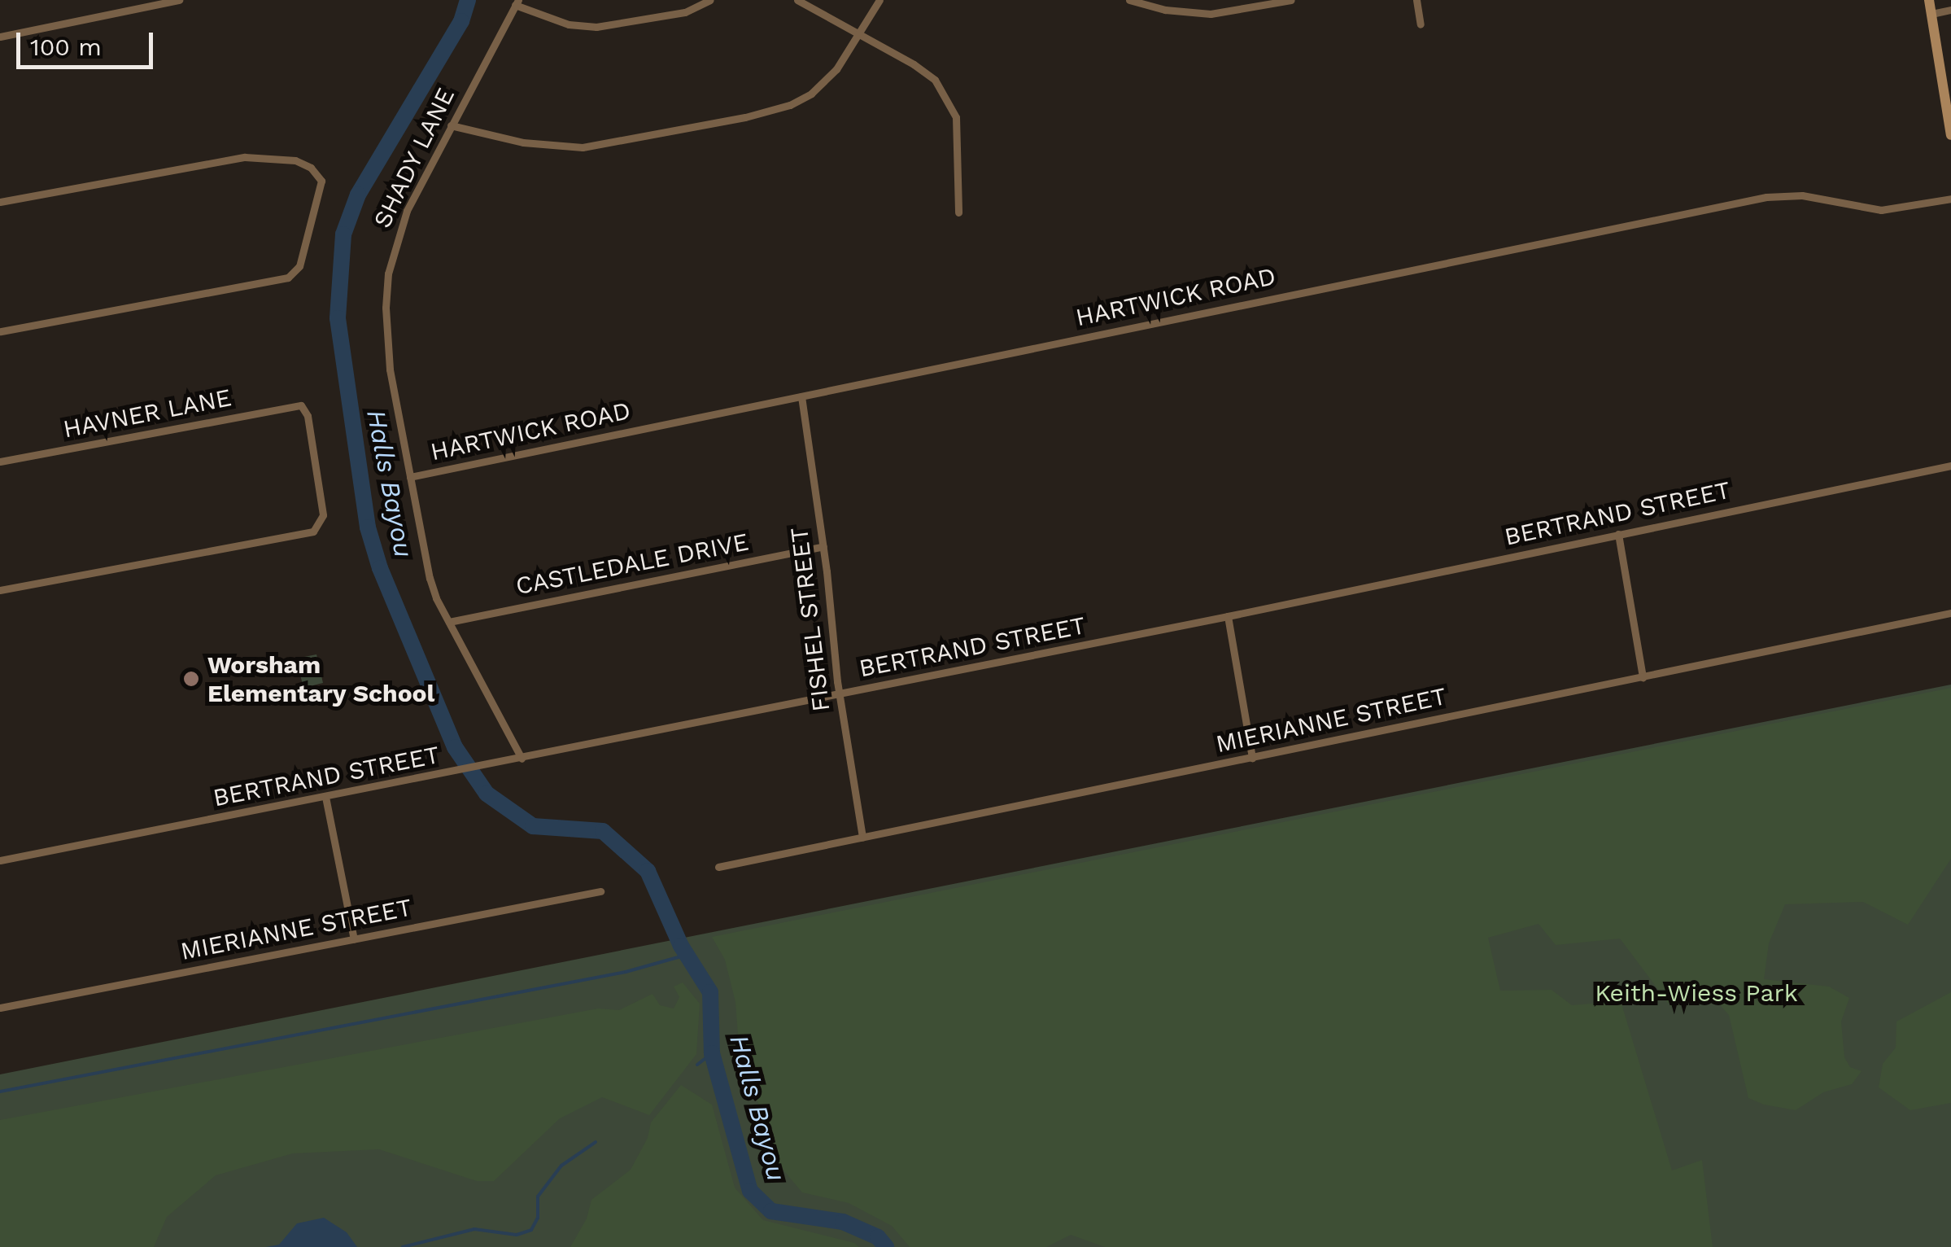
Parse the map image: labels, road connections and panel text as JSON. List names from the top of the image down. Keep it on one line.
{"streets":{"street":["SHADY LANE","HARTWICK ROAD","HAVNER LANE","BERTRAND STREET","CASTLEDALE DRIVE","FISHEL STREET","MIERIANNE STREET"]},"crossings":[["SHADY LANE","HARTWICK ROAD"],["SHADY LANE","BERTRAND STREET"],["SHADY LANE","CASTLEDALE DRIVE"],["HARTWICK ROAD","FISHEL STREET"],["BERTRAND STREET","FISHEL STREET"],["CASTLEDALE DRIVE","FISHEL STREET"],["FISHEL STREET","MIERIANNE STREET"]],"water":["Halls Bayou"],"parks":["Keith-Wiess Park"],"places":["Worsham Elementary School"],"scale_bar":"100 m"}
